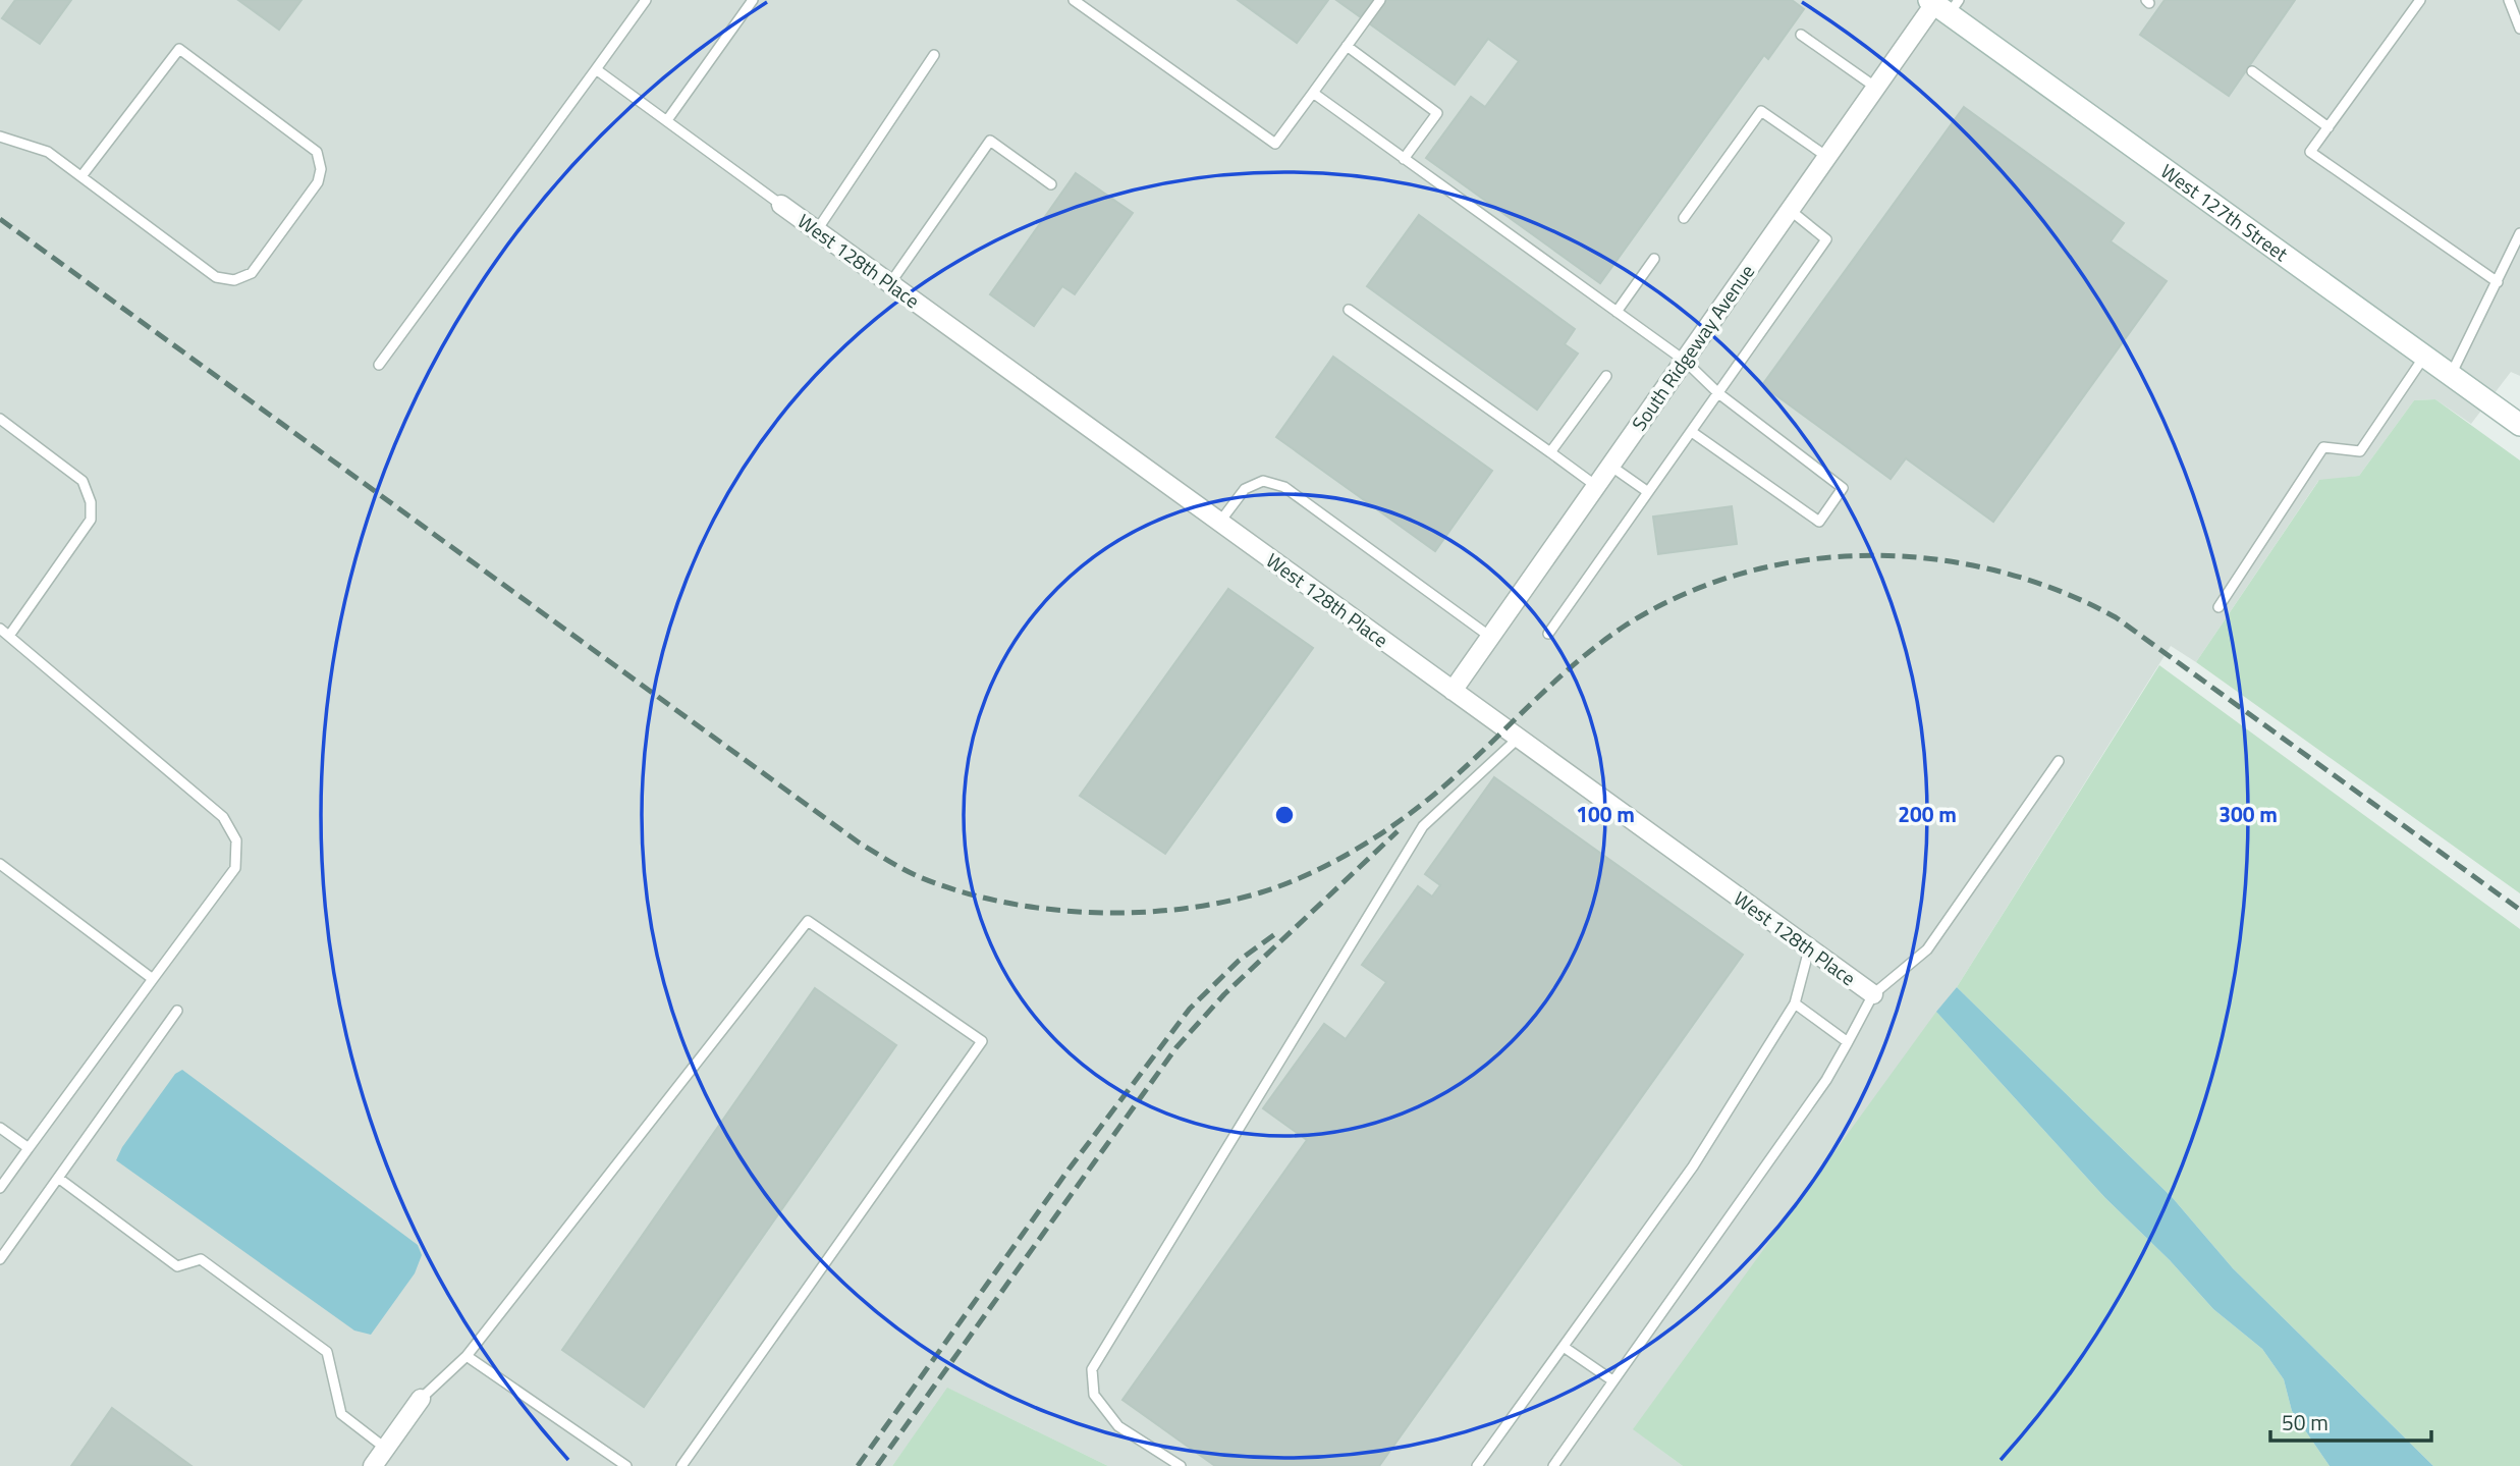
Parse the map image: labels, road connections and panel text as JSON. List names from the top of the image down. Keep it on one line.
{"streets":{"main road":["West 127th Street"],"street":["West 128th Place","South Ridgeway Avenue"]},"crossings":[["West 127th Street","South Ridgeway Avenue"],["West 128th Place","South Ridgeway Avenue"]],"scale_bar":"50 m","rings":["100 m","200 m","300 m"]}
